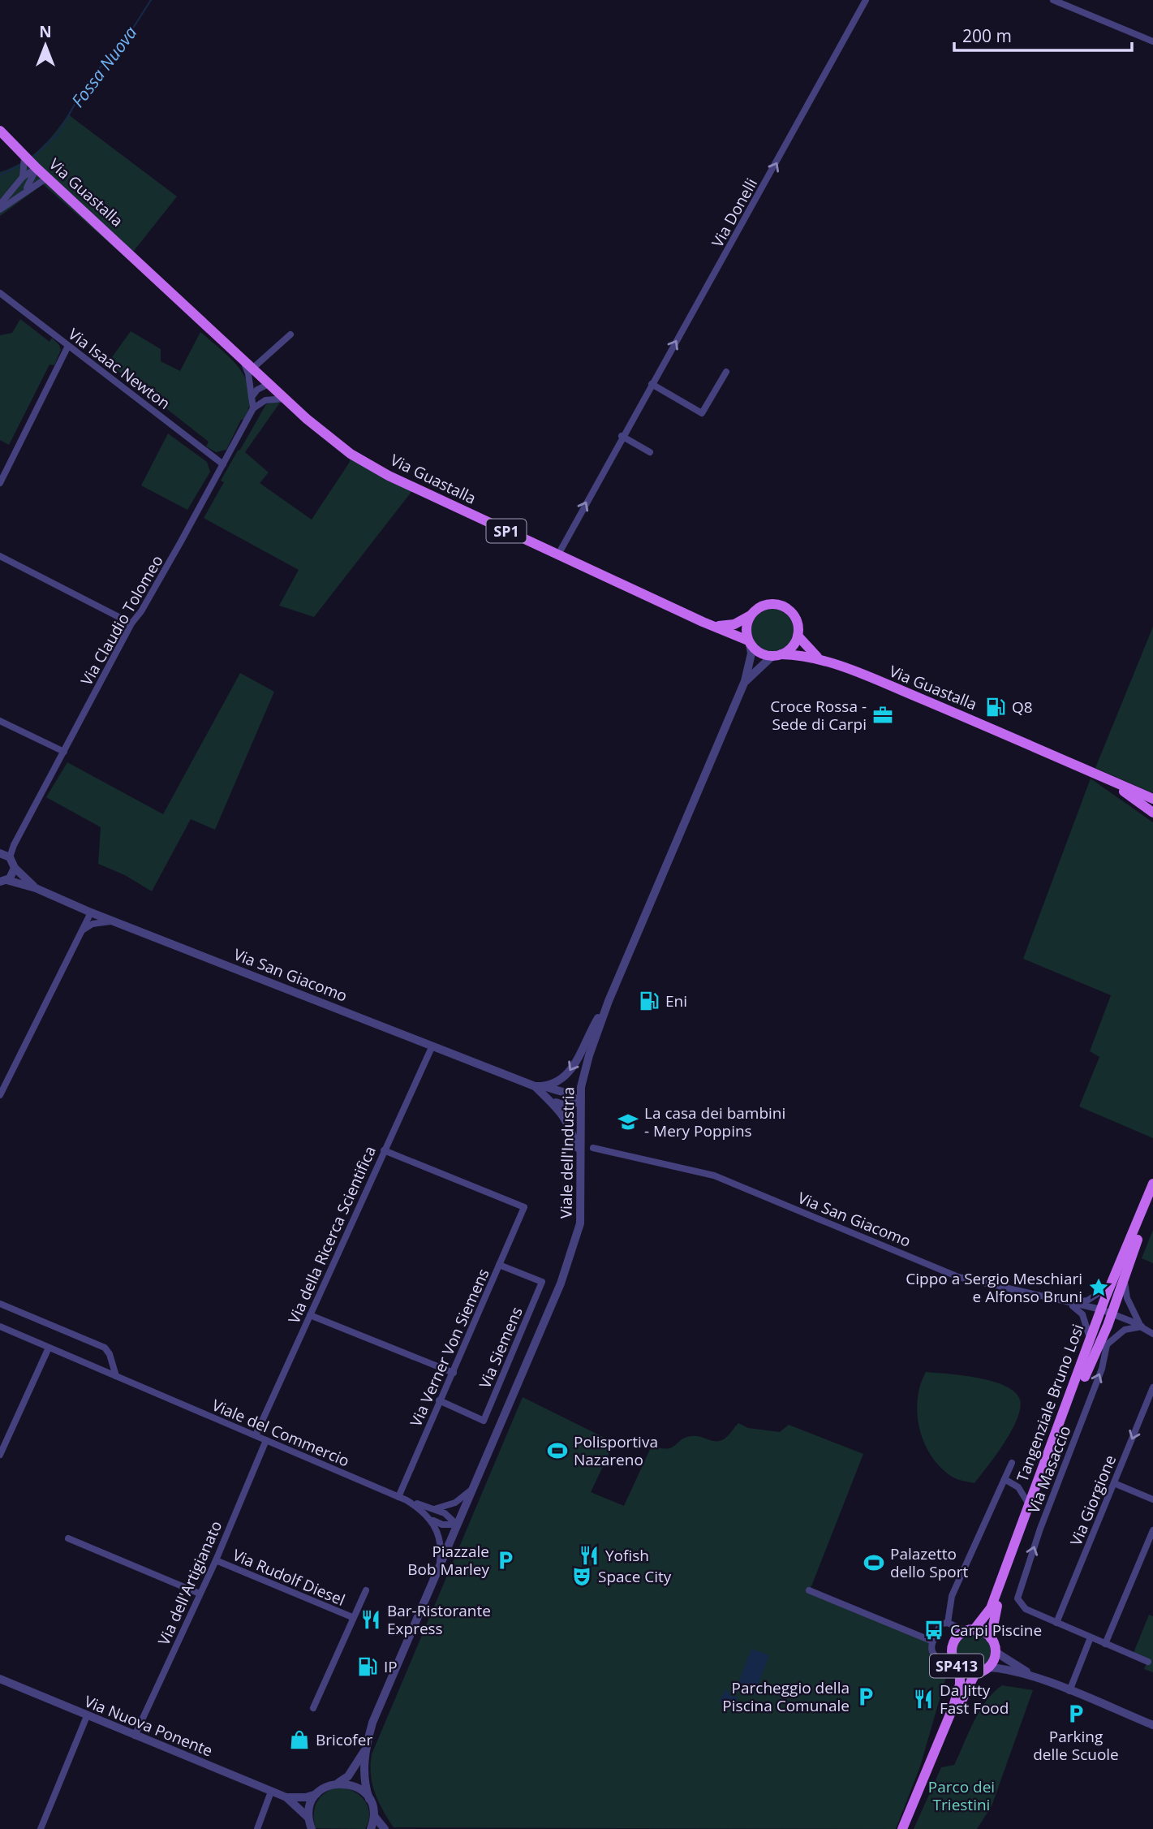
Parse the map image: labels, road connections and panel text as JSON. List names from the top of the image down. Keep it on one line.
{"streets":{"main road":["Via Guastalla","SP1","Tangenziale Bruno Losi","SP413"],"street":["Via Donelli","Via Isaac Newton","Via Claudio Tolomeo","Via San Giacomo","Viale dell'Industria","Via della Ricerca Scientifica","Via Verner Von Siemens","Via Siemens","Viale del Commercio","Via Masaccio","Via Giorgione","Via Rudolf Diesel","Via dell'Artigianato","Via Nuova Ponente"]},"crossings":[["Via Guastalla","Via Donelli"],["Via Guastalla","Viale dell'Industria"],["Via Isaac Newton","Via Claudio Tolomeo"],["Via San Giacomo","Viale dell'Industria"],["Via San Giacomo","Via della Ricerca Scientifica"],["Via San Giacomo","Tangenziale Bruno Losi"],["Viale dell'Industria","Via Nuova Ponente"],["Via della Ricerca Scientifica","Via Verner Von Siemens"],["Via della Ricerca Scientifica","Viale del Commercio"],["Via Verner Von Siemens","Via Siemens"],["Via Verner Von Siemens","Viale del Commercio"],["Tangenziale Bruno Losi","SP413"],["Viale del Commercio","Via dell'Artigianato"],["Via Masaccio","Via Giorgione"],["Via Rudolf Diesel","Via dell'Artigianato"],["Via dell'Artigianato","Via Nuova Ponente"]],"one_way":["Via Donelli","Via Giorgione"],"water":["Fossa Nuova"],"parks":["Parco dei Triestini"],"places":{"fuel station":["Q8","Eni","IP"],"office":["Croce Rossa - Sede di Carpi"],"school or university":["La casa dei bambini - Mery Poppins"],"place":["Cippo a Sergio Meschiari e Alfonso Bruni"],"sports":["Polisportiva Nazareno","Palazetto dello Sport"],"restaurant":["Yofish","Bar-Ristorante Express","Da Jitty Fast Food"],"parking":["Piazzale Bob Marley","Parcheggio della Piscina Comunale","Parking delle Scuole"],"theatre":["Space City"],"bus stop":["Carpi Piscine"],"shop":["Bricofer"]},"scale_bar":"200 m","north":"top"}
